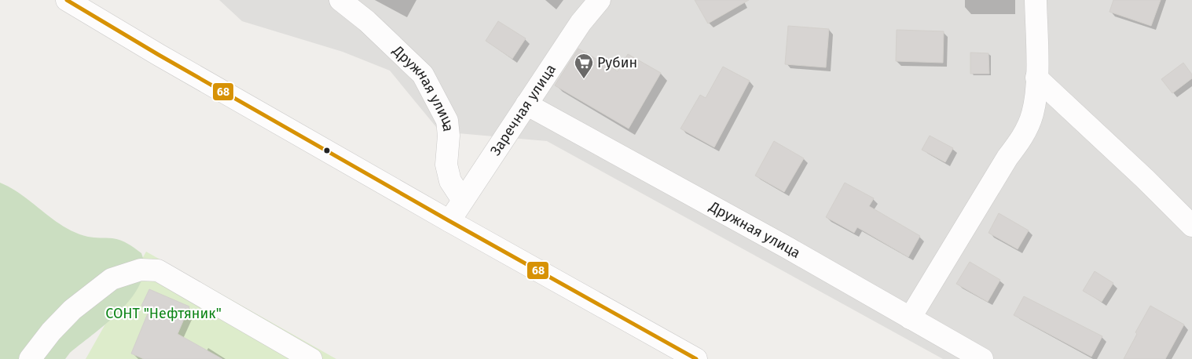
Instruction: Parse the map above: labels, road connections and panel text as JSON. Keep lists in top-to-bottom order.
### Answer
{
  "streets": {
    "street": ["Дружная улица", "Заречная улица"]
  },
  "crossings": [
    ["Дружная улица", "Заречная улица"]
  ],
  "parks": ["СОНТ \"Нефтяник\""],
  "places": {
    "supermarket": ["Рубин"]
  },
  "lines": ["transit line 68"]
}
